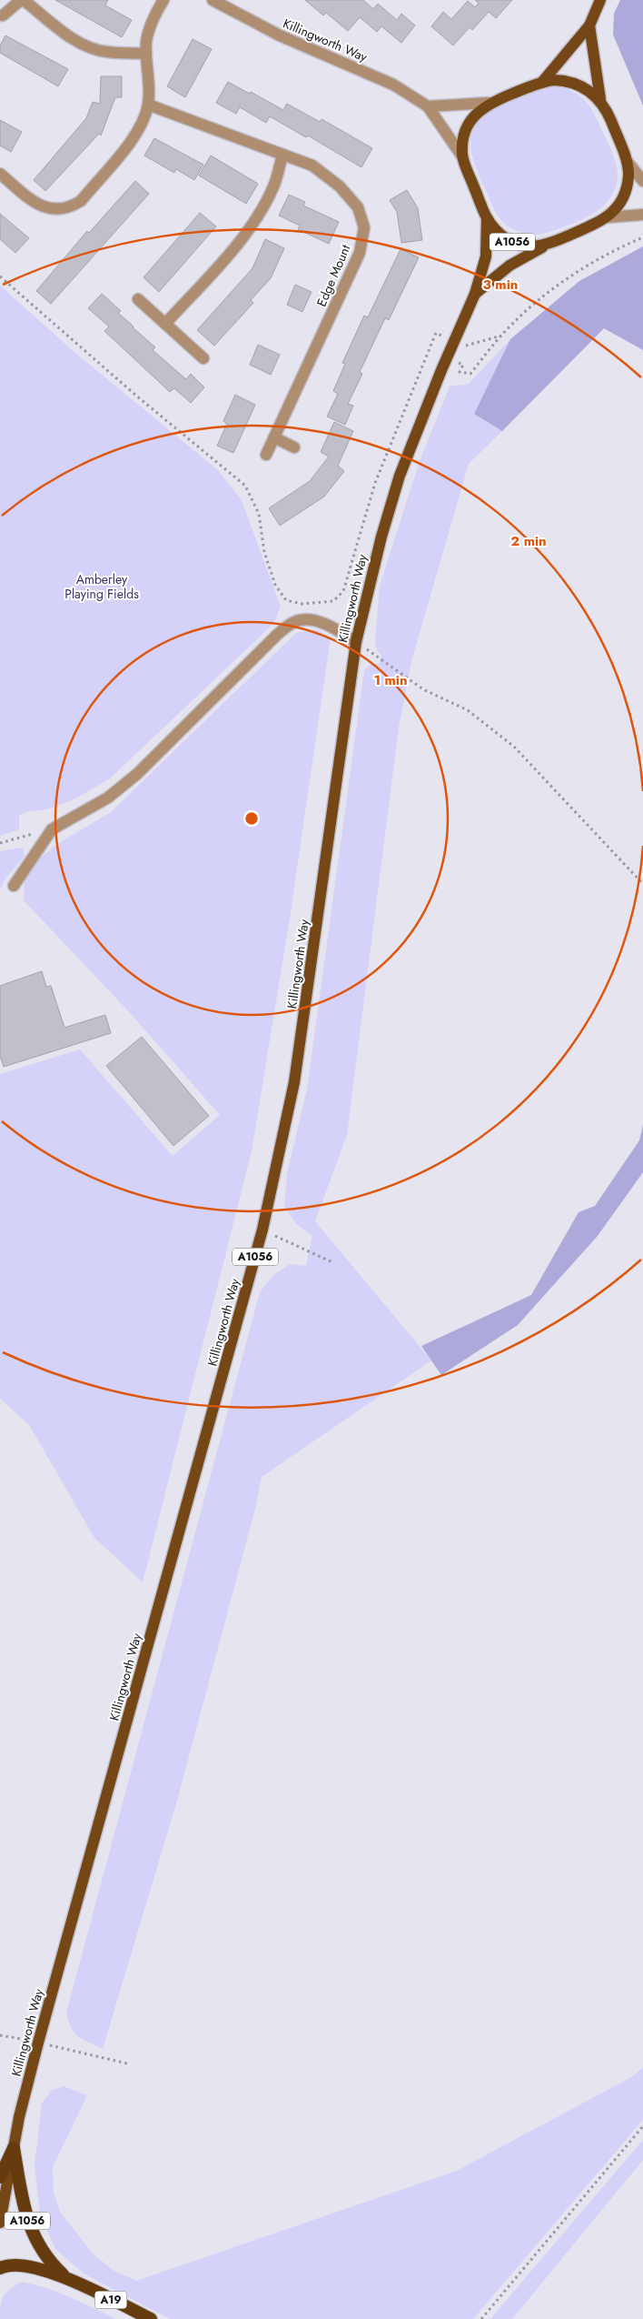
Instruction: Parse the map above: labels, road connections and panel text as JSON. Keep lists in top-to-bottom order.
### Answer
{
  "streets": {
    "highway": ["A1056", "A19"],
    "main road": ["Killingworth Way"],
    "street": ["Edge Mount"]
  },
  "crossings": [
    ["Killingworth Way", "A1056"],
    ["A1056", "A19"]
  ],
  "parks": ["Amberley Playing Fields"],
  "rings": ["3 min", "2 min", "1 min"]
}
